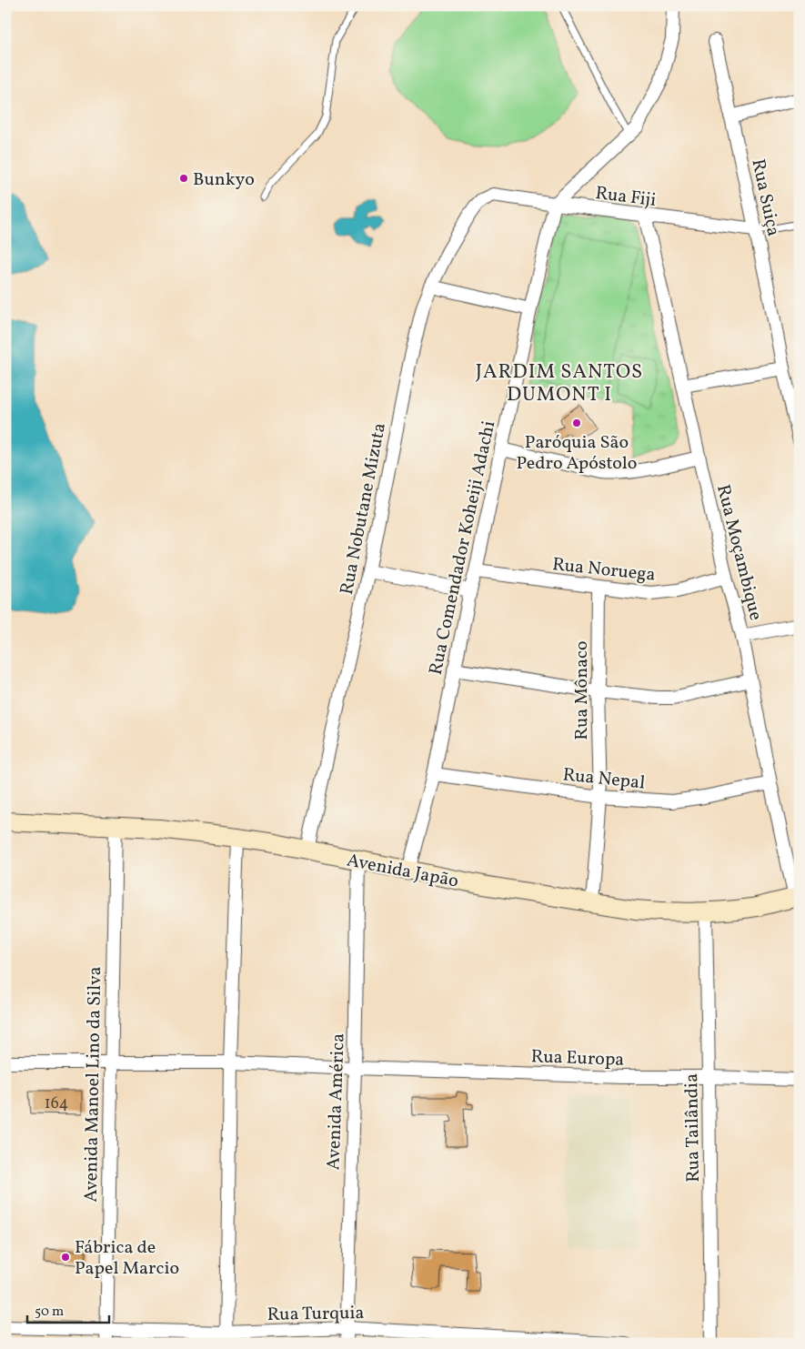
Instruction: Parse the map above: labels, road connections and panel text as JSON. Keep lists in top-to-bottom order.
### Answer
{
  "streets": {
    "main road": ["Avenida Japão"],
    "street": [
      "Rua Fiji",
      "Rua Suiça",
      "Rua Nobutane Mizuta",
      "Rua Comendador Koheiji Adachi",
      "Rua Moçambique",
      "Rua Noruega",
      "Rua Mônaco",
      "Rua Nepal",
      "Rua Europa",
      "Avenida Manoel Lino da Silva",
      "Avenida América",
      "Rua Tailândia",
      "Rua Turquia"
    ]
  },
  "crossings": [
    ["Rua Fiji", "Rua Suiça"],
    ["Rua Fiji", "Rua Nobutane Mizuta"],
    ["Rua Fiji", "Rua Comendador Koheiji Adachi"],
    ["Rua Fiji", "Rua Moçambique"],
    ["Rua Nobutane Mizuta", "Avenida Japão"],
    ["Rua Comendador Koheiji Adachi", "Rua Noruega"],
    ["Rua Comendador Koheiji Adachi", "Rua Nepal"],
    ["Rua Comendador Koheiji Adachi", "Avenida Japão"],
    ["Rua Moçambique", "Rua Noruega"],
    ["Rua Moçambique", "Rua Nepal"],
    ["Rua Moçambique", "Avenida Japão"],
    ["Rua Noruega", "Rua Mônaco"],
    ["Rua Mônaco", "Rua Nepal"],
    ["Rua Mônaco", "Avenida Japão"],
    ["Avenida Japão", "Avenida Manoel Lino da Silva"],
    ["Avenida Japão", "Avenida América"],
    ["Avenida Japão", "Rua Tailândia"],
    ["Rua Europa", "Avenida Manoel Lino da Silva"],
    ["Rua Europa", "Avenida América"],
    ["Rua Europa", "Rua Tailândia"],
    ["Avenida Manoel Lino da Silva", "Rua Turquia"],
    ["Avenida América", "Rua Turquia"]
  ],
  "districts": ["JARDIM SANTOS DUMONT I"],
  "places": ["Bunkyo", "Paróquia São Pedro Apóstolo", "Fábrica de Papel Marcio"],
  "house_numbers": ["164"],
  "scale_bar": "50 m"
}
